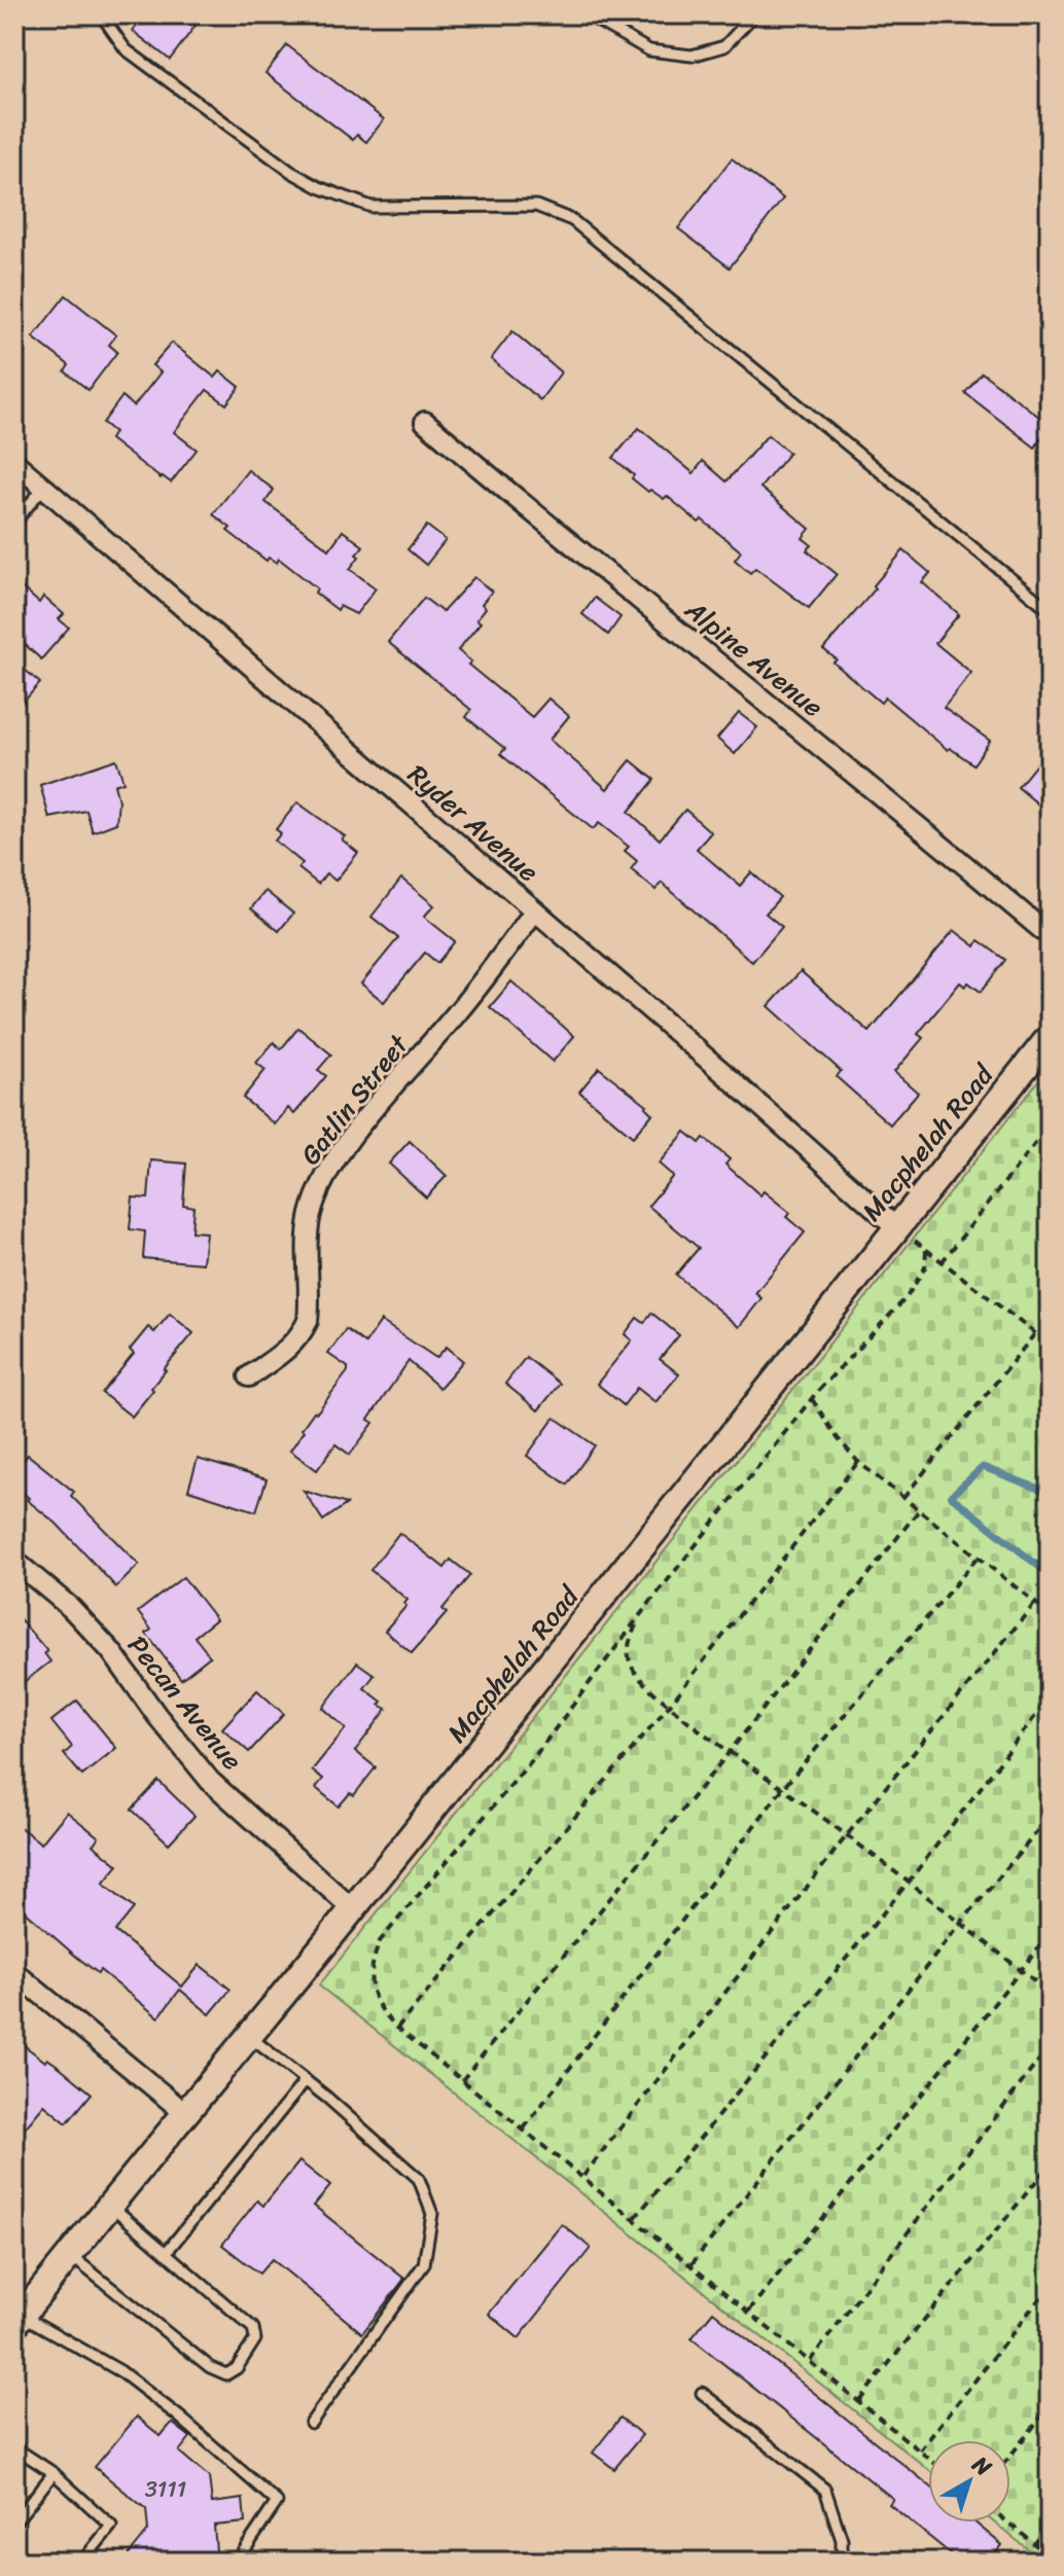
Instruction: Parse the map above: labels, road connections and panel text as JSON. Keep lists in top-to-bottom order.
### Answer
{
  "streets": {
    "street": [
      "Alpine Avenue",
      "Ryder Avenue",
      "Gatlin Street",
      "Macphelah Road",
      "Pecan Avenue"
    ]
  },
  "crossings": [
    ["Ryder Avenue", "Gatlin Street"],
    ["Ryder Avenue", "Macphelah Road"],
    ["Macphelah Road", "Pecan Avenue"]
  ],
  "house_numbers": ["3111"],
  "north": "top right"
}
